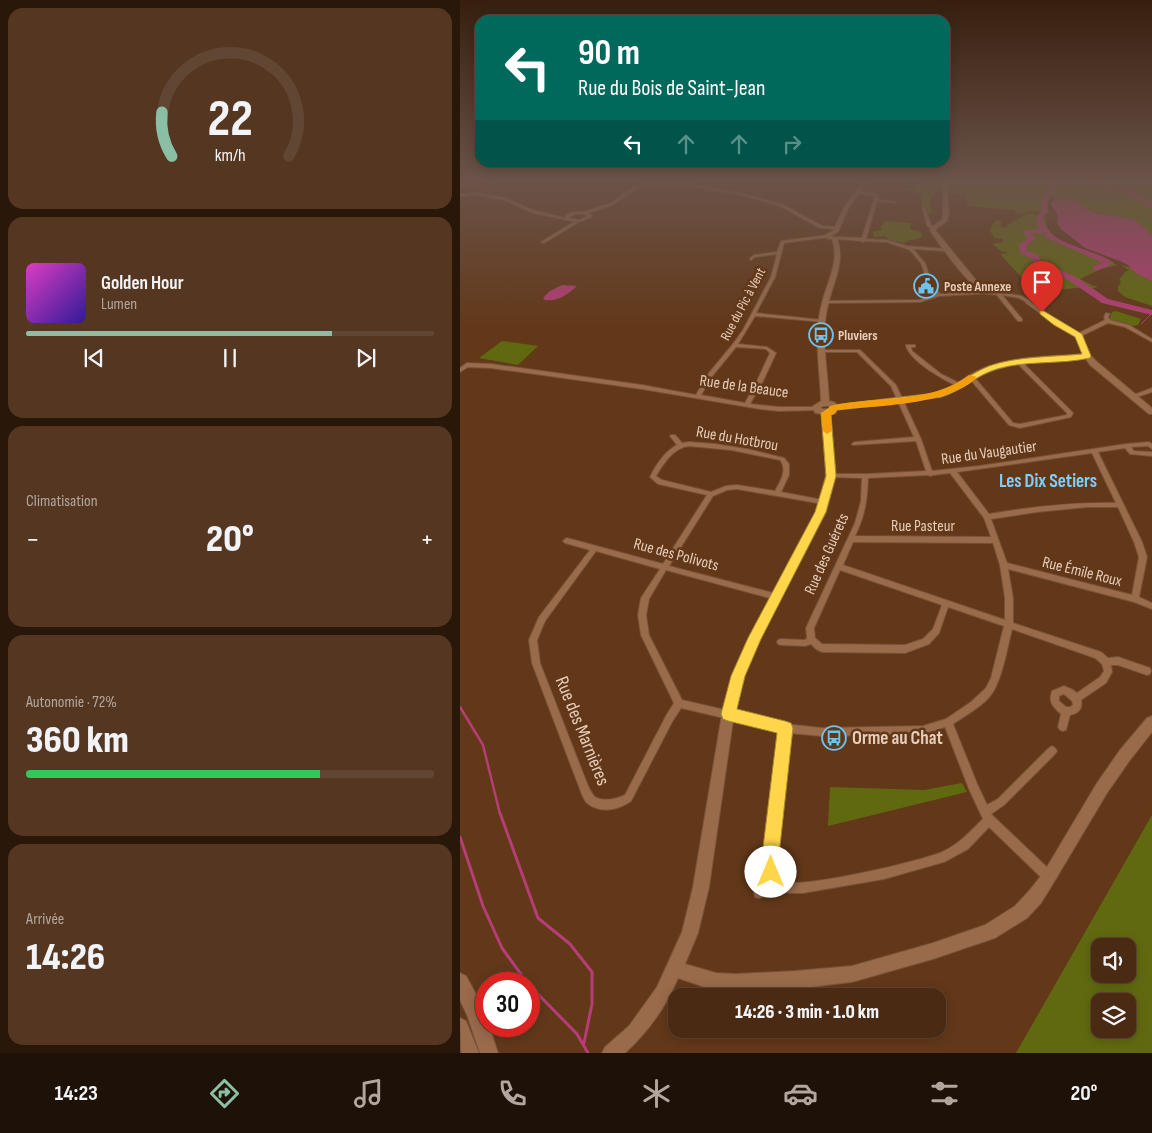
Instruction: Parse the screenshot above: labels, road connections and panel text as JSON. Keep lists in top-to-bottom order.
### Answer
{
  "streets": {
    "street": [
      "Rue du Pic à Vent",
      "Rue de la Beauce",
      "Rue du Hotbrou",
      "Rue du Vaugautier",
      "Rue Pasteur",
      "Rue des Guérets",
      "Rue des Polivots",
      "Rue Émile Roux",
      "Rue des Marnières"
    ]
  },
  "crossings": [
    ["Rue du Pic à Vent", "Rue de la Beauce"],
    ["Rue du Vaugautier", "Rue des Guérets"],
    ["Rue Pasteur", "Rue des Guérets"],
    ["Rue des Polivots", "Rue des Marnières"]
  ],
  "districts": ["Les Dix Setiers"],
  "places": {
    "public building": ["Poste Annexe"],
    "bus stop": ["Pluviers", "Orme au Chat"]
  },
  "page": {
    "turn": ["90 m", "Rue du Bois de Saint-Jean"],
    "song": ["Golden Hour", "Lumen"],
    "tile": [
      "Climatisation",
      ["Autonomie · 72%", "360 km"],
      ["Arrivée", "14:26"]
    ],
    "heat": ["−", "20°", "+"],
    "limit": "30",
    "trip": "14:26 · 3 min · 1.0 km",
    "tabs": ["14:23", "20°"],
    "gauge": ["22", "km/h"]
  }
}
